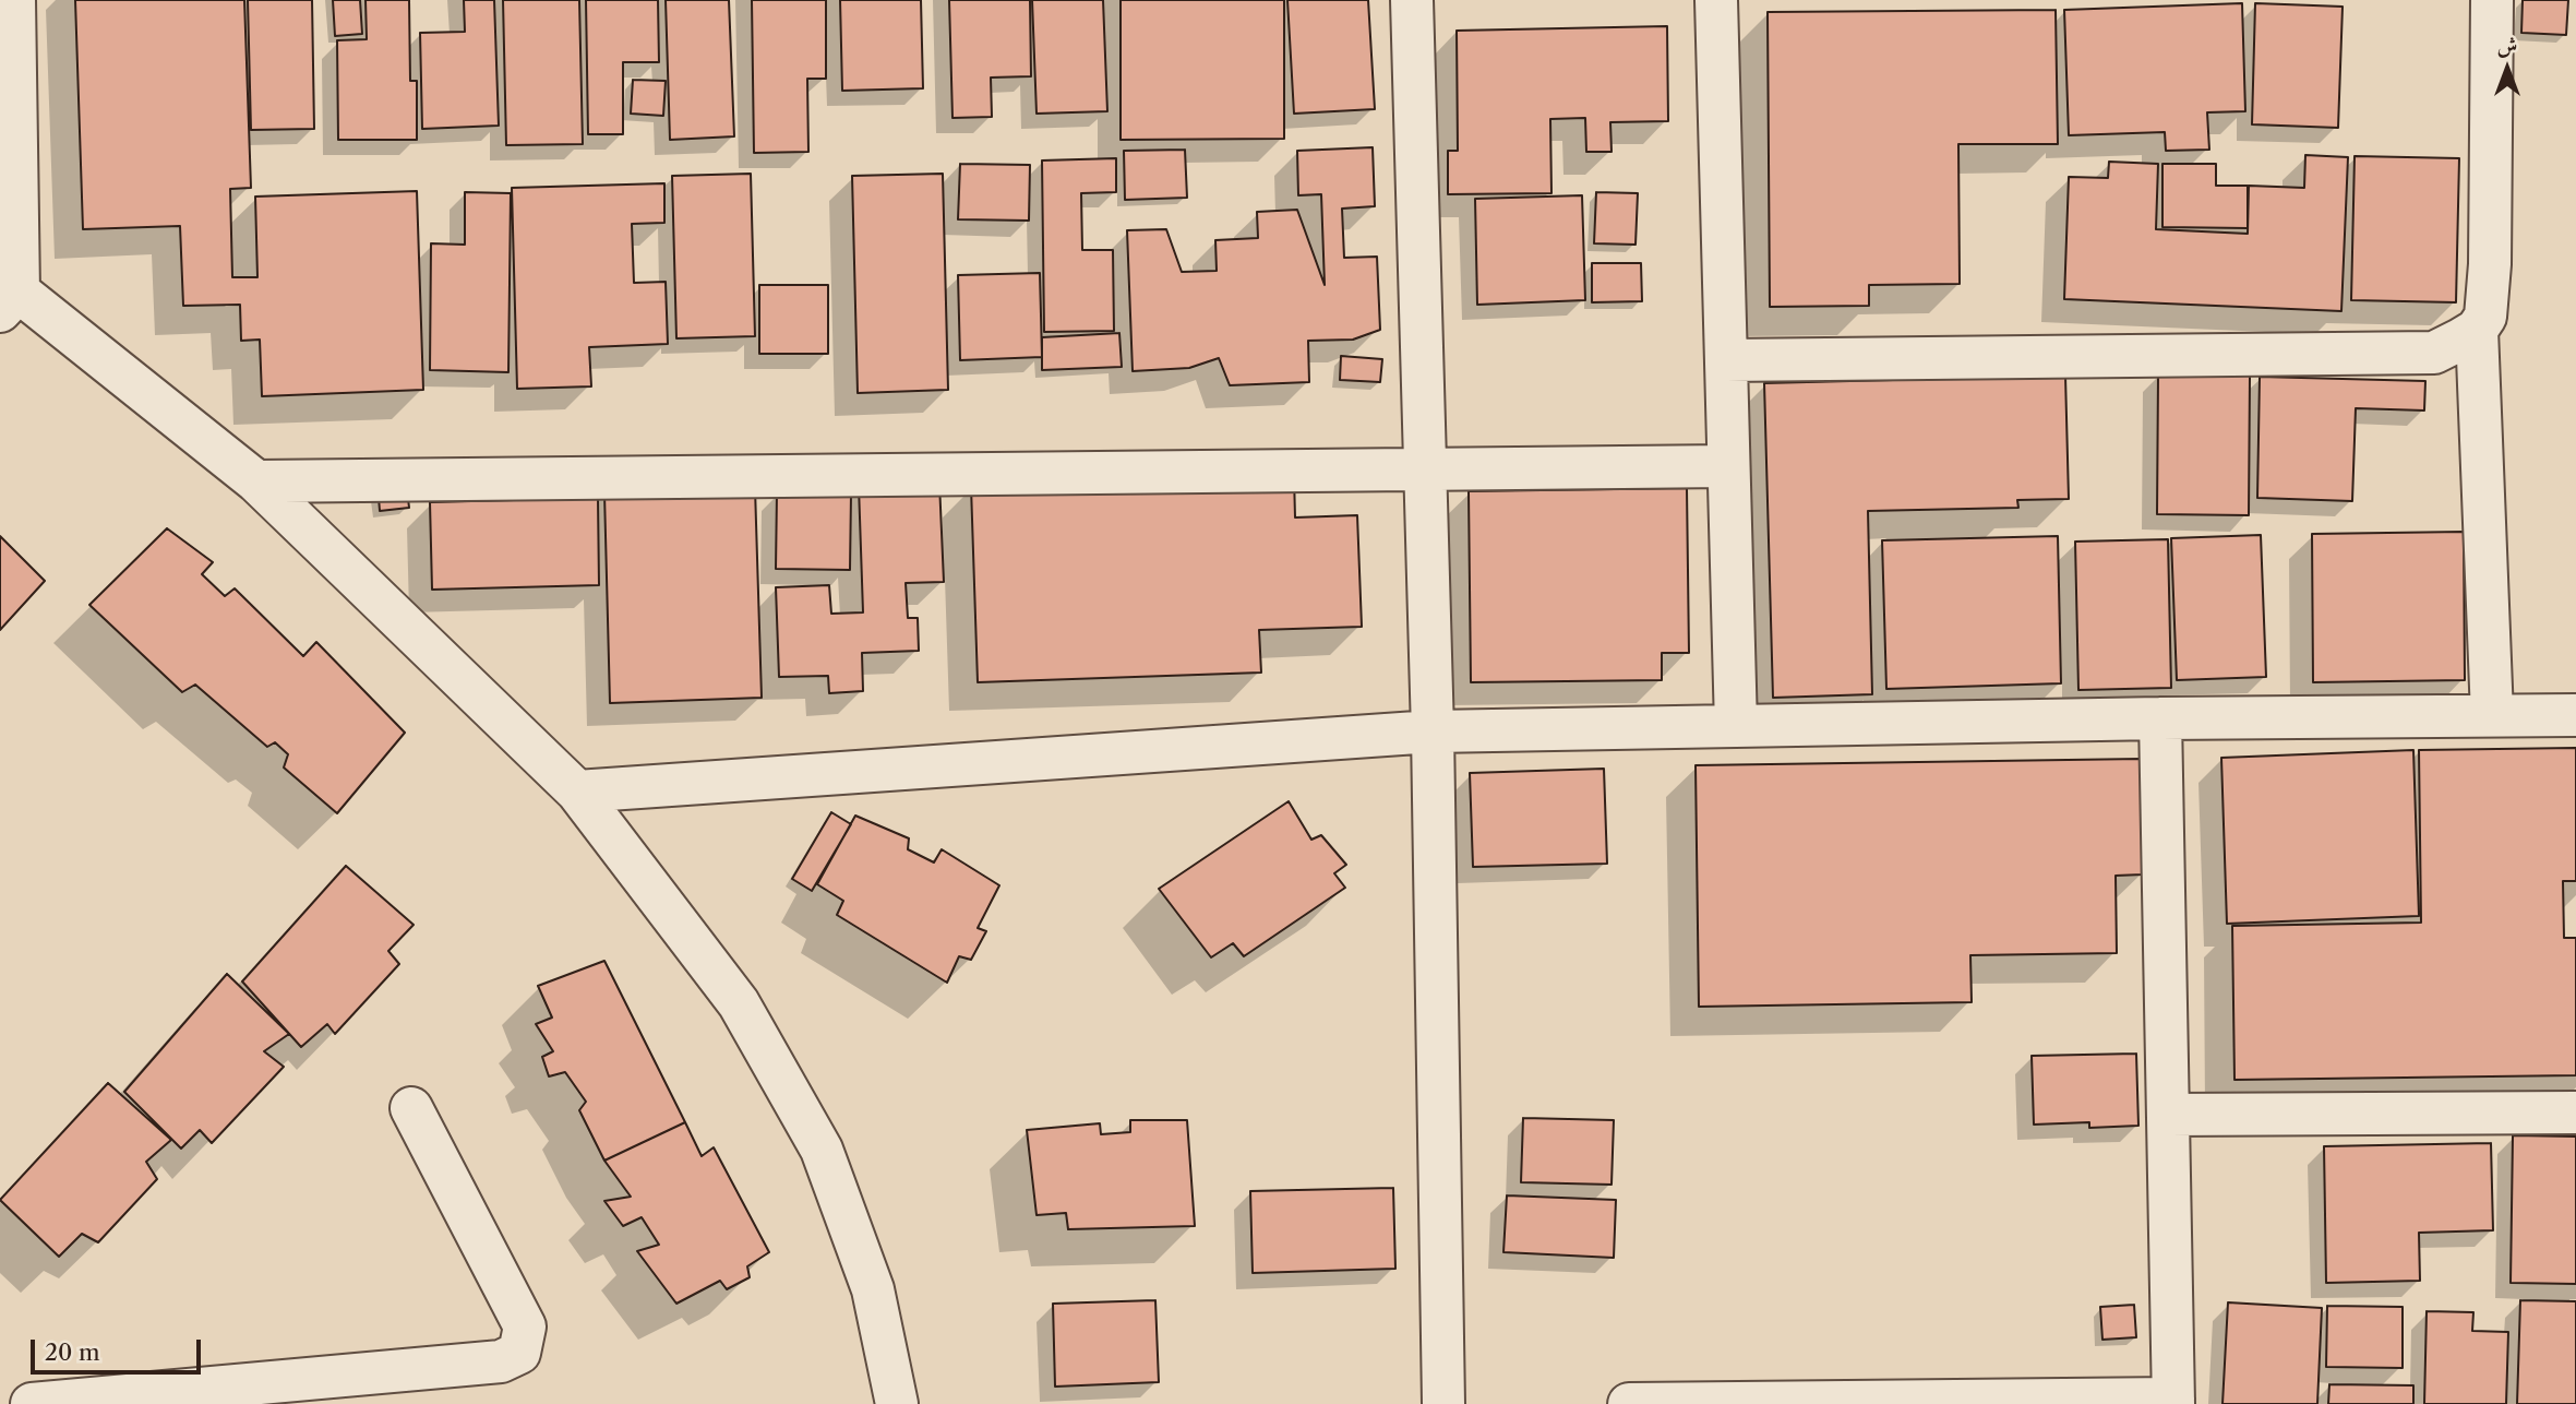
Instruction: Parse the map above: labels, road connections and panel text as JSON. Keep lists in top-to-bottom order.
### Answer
{
  "scale_bar": "20 m",
  "north": "top"
}
